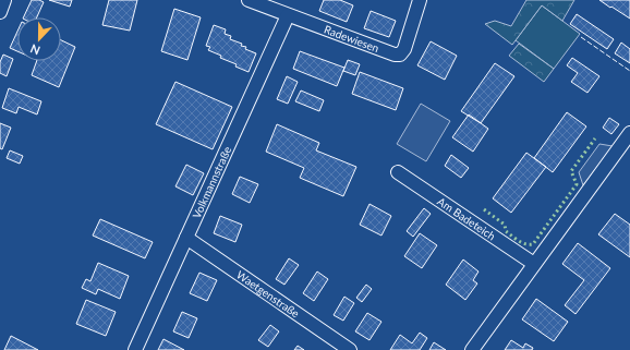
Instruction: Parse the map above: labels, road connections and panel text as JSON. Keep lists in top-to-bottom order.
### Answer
{
  "streets": {
    "street": [
      "Radewiesen",
      "Volkmannstraße",
      "Am Badeteich",
      "Waetgenstraße"
    ]
  },
  "crossings": [
    ["Radewiesen", "Volkmannstraße"],
    ["Volkmannstraße", "Waetgenstraße"]
  ],
  "north": "bottom"
}
